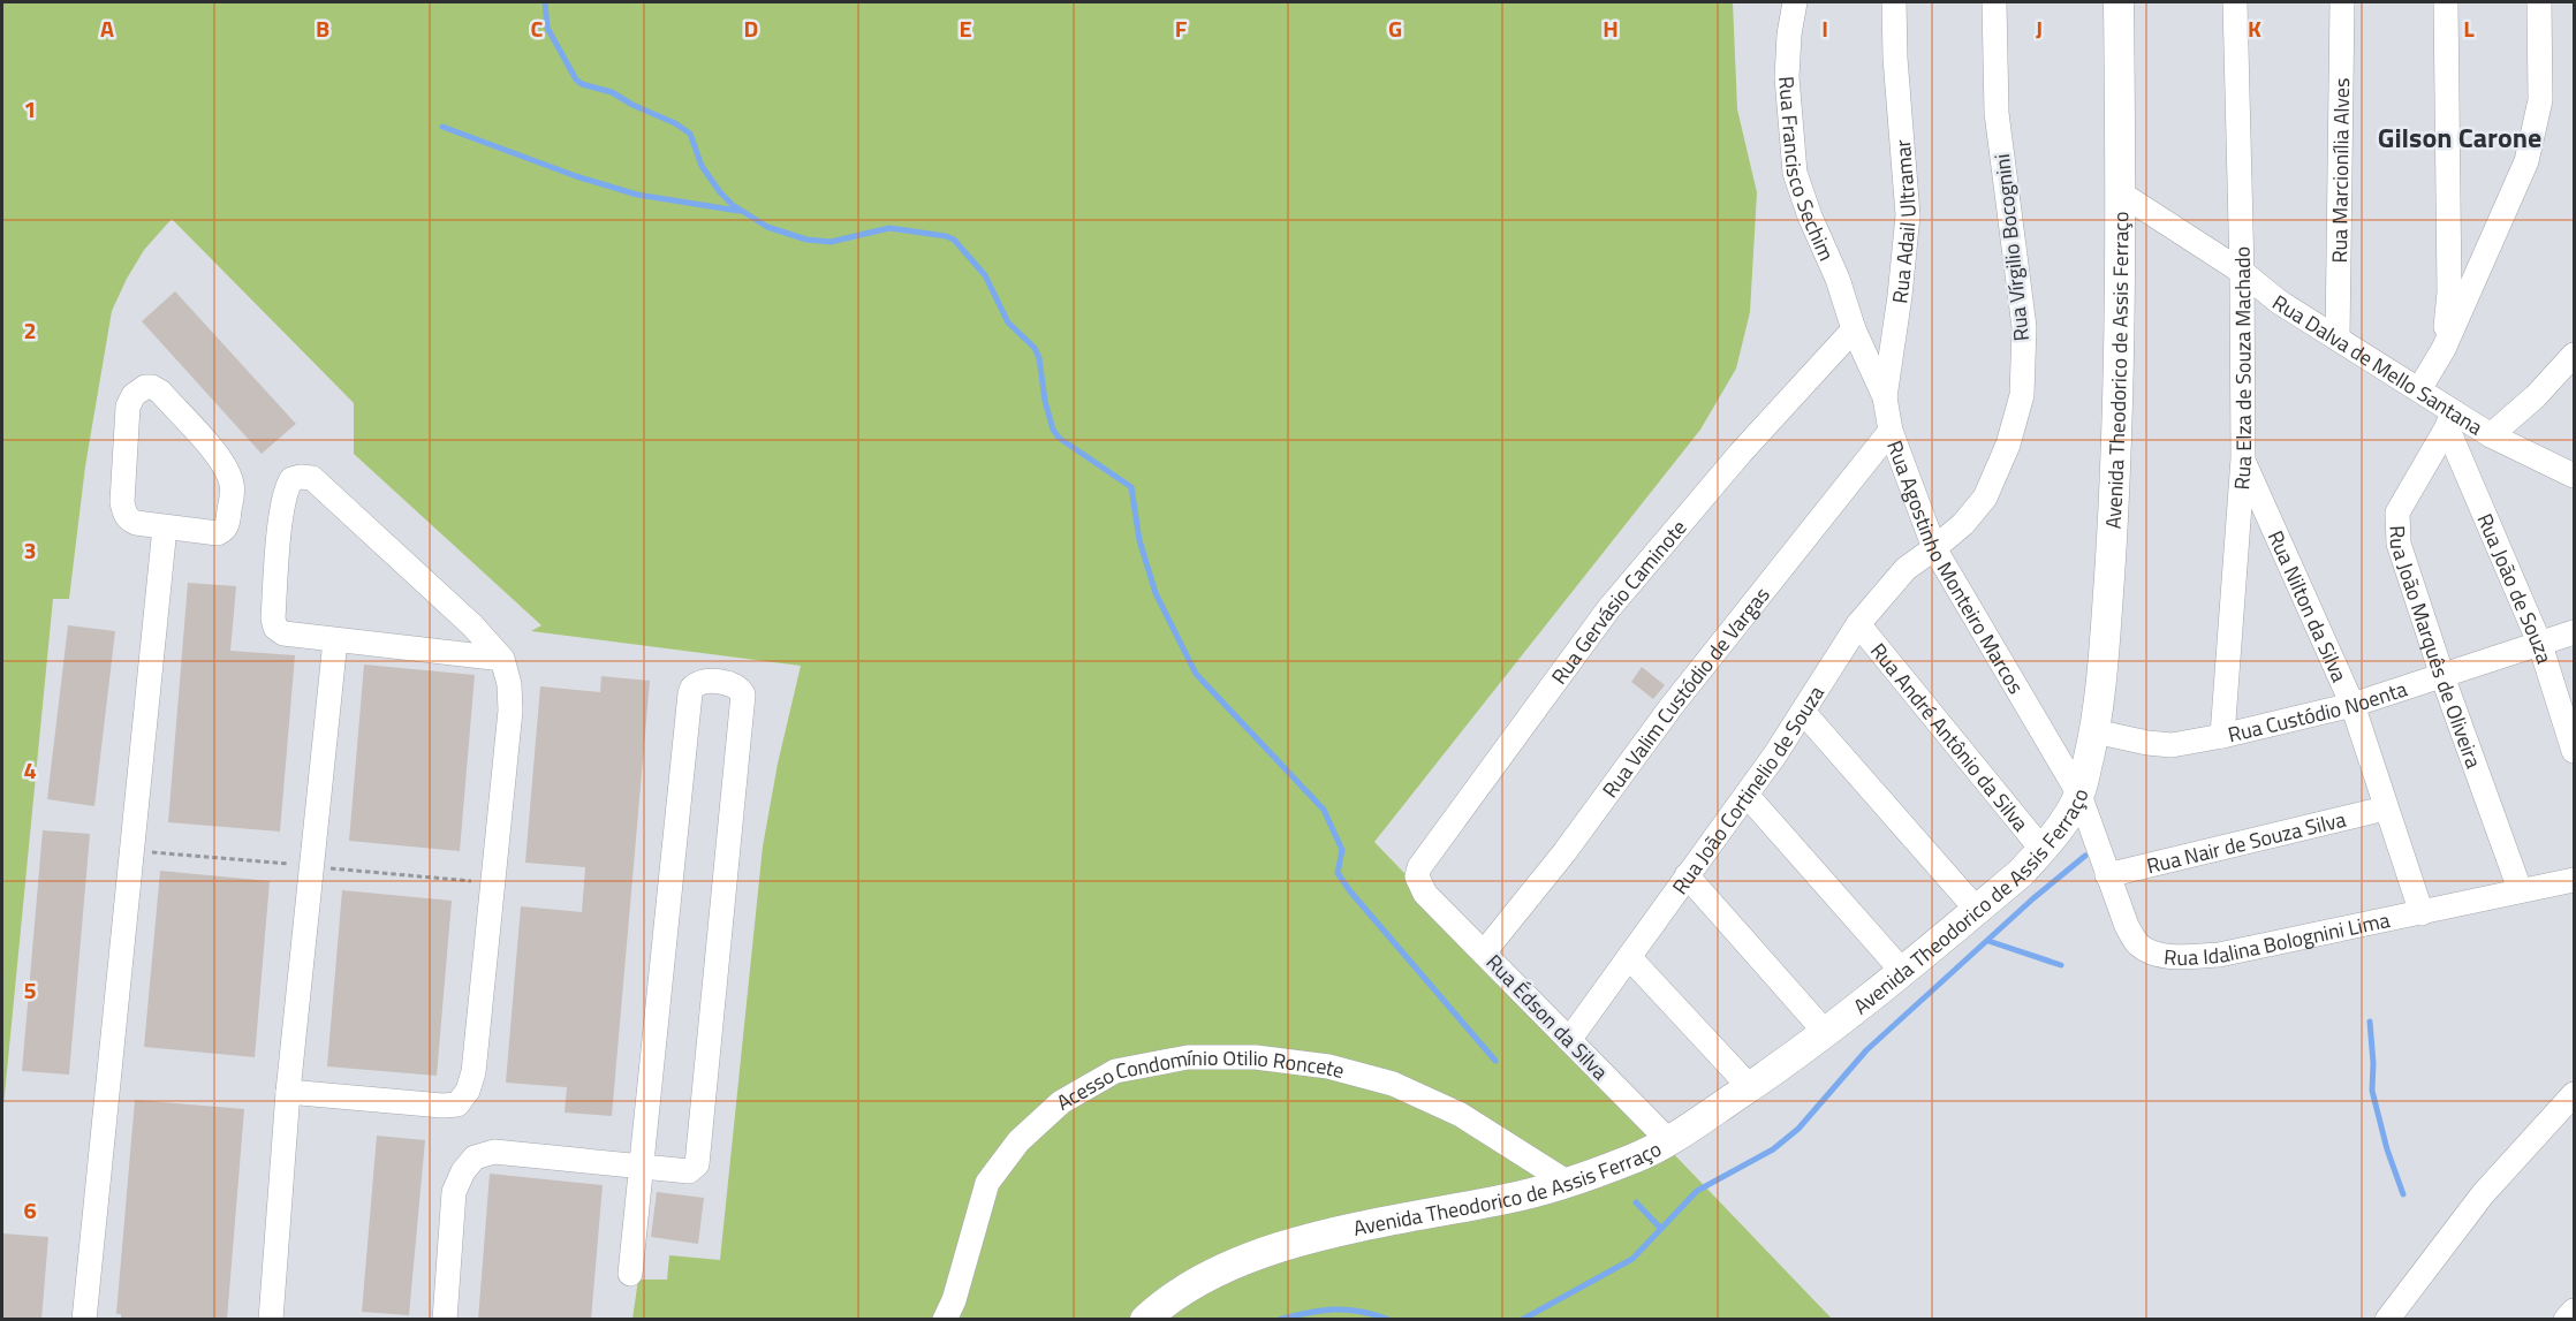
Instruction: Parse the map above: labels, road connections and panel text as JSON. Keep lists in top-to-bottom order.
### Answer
{
  "streets": {
    "street": [
      "Rua Francisco Sechim",
      "Rua Marcionília Alves",
      "Rua Adail Ultramar",
      "Rua Vírgilio Bocognini",
      "Rua Dalva de Mello Santana",
      "Rua Elza de Souza Machado",
      "Avenida Theodorico de Assis Ferraço",
      "Rua Agostinho Monteiro Marcos",
      "Rua João de Souza",
      "Rua Gervásio Caminote",
      "Rua Nilton da Silva",
      "Rua João Marquês de Oliveira",
      "Rua Valim Custódio de Vargas",
      "Rua Custódio Noenta",
      "Rua André Antônio da Silva",
      "Rua João Cortinelio de Souza",
      "Rua Nair de Souza Silva",
      "Rua Idalina Bolognini Lima",
      "Rua Édson da Silva",
      "Acesso Condomínio Otilio Roncete"
    ]
  },
  "crossings": [
    ["Rua Francisco Sechim", "Rua Agostinho Monteiro Marcos"],
    ["Rua Francisco Sechim", "Rua Gervásio Caminote"],
    ["Rua Marcionília Alves", "Rua Dalva de Mello Santana"],
    ["Rua Adail Ultramar", "Rua Agostinho Monteiro Marcos"],
    ["Rua Vírgilio Bocognini", "Rua Agostinho Monteiro Marcos"],
    ["Rua Vírgilio Bocognini", "Rua João Cortinelio de Souza"],
    ["Rua Dalva de Mello Santana", "Rua Elza de Souza Machado"],
    ["Rua Dalva de Mello Santana", "Avenida Theodorico de Assis Ferraço"],
    ["Rua Dalva de Mello Santana", "Rua João de Souza"],
    ["Rua Dalva de Mello Santana", "Rua João Marquês de Oliveira"],
    ["Rua Elza de Souza Machado", "Rua Nilton da Silva"],
    ["Rua Elza de Souza Machado", "Rua Custódio Noenta"],
    ["Avenida Theodorico de Assis Ferraço", "Rua Agostinho Monteiro Marcos"],
    ["Avenida Theodorico de Assis Ferraço", "Rua Custódio Noenta"],
    ["Avenida Theodorico de Assis Ferraço", "Rua André Antônio da Silva"],
    ["Avenida Theodorico de Assis Ferraço", "Rua Idalina Bolognini Lima"],
    ["Avenida Theodorico de Assis Ferraço", "Rua Édson da Silva"],
    ["Avenida Theodorico de Assis Ferraço", "Acesso Condomínio Otilio Roncete"],
    ["Rua Agostinho Monteiro Marcos", "Rua Gervásio Caminote"],
    ["Rua Agostinho Monteiro Marcos", "Rua Valim Custódio de Vargas"],
    ["Rua Agostinho Monteiro Marcos", "Rua João Cortinelio de Souza"],
    ["Rua Agostinho Monteiro Marcos", "Rua Idalina Bolognini Lima"],
    ["Rua João de Souza", "Rua João Marquês de Oliveira"],
    ["Rua João de Souza", "Rua Custódio Noenta"],
    ["Rua Gervásio Caminote", "Rua Édson da Silva"],
    ["Rua Nilton da Silva", "Rua Custódio Noenta"],
    ["Rua Nilton da Silva", "Rua Nair de Souza Silva"],
    ["Rua Nilton da Silva", "Rua Idalina Bolognini Lima"],
    ["Rua João Marquês de Oliveira", "Rua Custódio Noenta"],
    ["Rua João Marquês de Oliveira", "Rua Idalina Bolognini Lima"],
    ["Rua Valim Custódio de Vargas", "Rua Édson da Silva"],
    ["Rua André Antônio da Silva", "Rua João Cortinelio de Souza"],
    ["Rua João Cortinelio de Souza", "Rua Édson da Silva"],
    ["Rua Nair de Souza Silva", "Rua Idalina Bolognini Lima"]
  ],
  "districts": ["Gilson Carone"],
  "grid": {
    "columns": [
      "A",
      "B",
      "C",
      "D",
      "E",
      "F",
      "G",
      "H",
      "I",
      "J",
      "K",
      "L"
    ],
    "rows": [
      "1",
      "2",
      "3",
      "4",
      "5",
      "6"
    ]
  }
}
